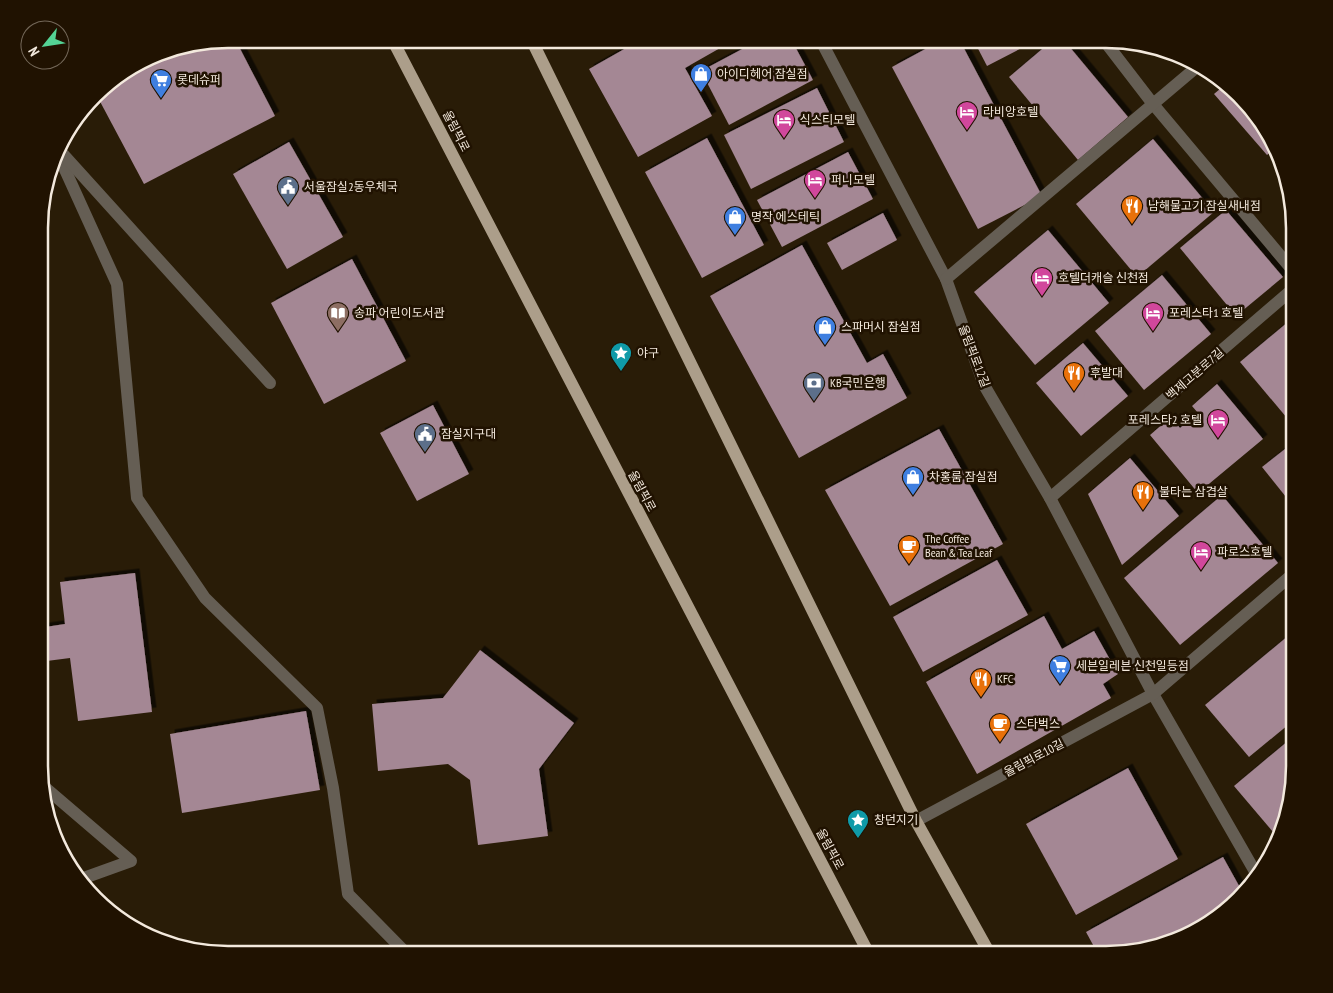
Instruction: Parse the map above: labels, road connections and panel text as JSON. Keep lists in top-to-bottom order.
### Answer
{
  "streets": {
    "main road": ["올림픽로"],
    "street": ["올림픽로12길", "백제고분로7길", "올림픽로10길"]
  },
  "crossings": [
    ["올림픽로12길", "백제고분로7길"],
    ["올림픽로12길", "올림픽로10길"]
  ],
  "places": {
    "shop": [
      "아이디헤어 잠실점",
      "명작 에스테틱",
      "스파머시 잠실점",
      "차홍룸 잠실점"
    ],
    "supermarket": ["롯데슈퍼", "세븐일레븐 신천일등점"],
    "hotel": [
      "라비앙호텔",
      "식스티모텔",
      "퍼니모텔",
      "호텔더캐슬 신천점",
      "포레스타1 호텔",
      "포레스타2 호텔",
      "파로스호텔"
    ],
    "public building": ["서울잠실2동우체국", "잠실지구대"],
    "restaurant": [
      "남해물고기 잠실새내점",
      "후발대",
      "불타는 삼겹살",
      "KFC"
    ],
    "library": ["송파 어린이도서관"],
    "place": ["야구", "창던지기"],
    "bank": ["KB국민은행"],
    "cafe": ["The Coffee Bean & Tea Leaf", "스타벅스"]
  },
  "north": "bottom left"
}
